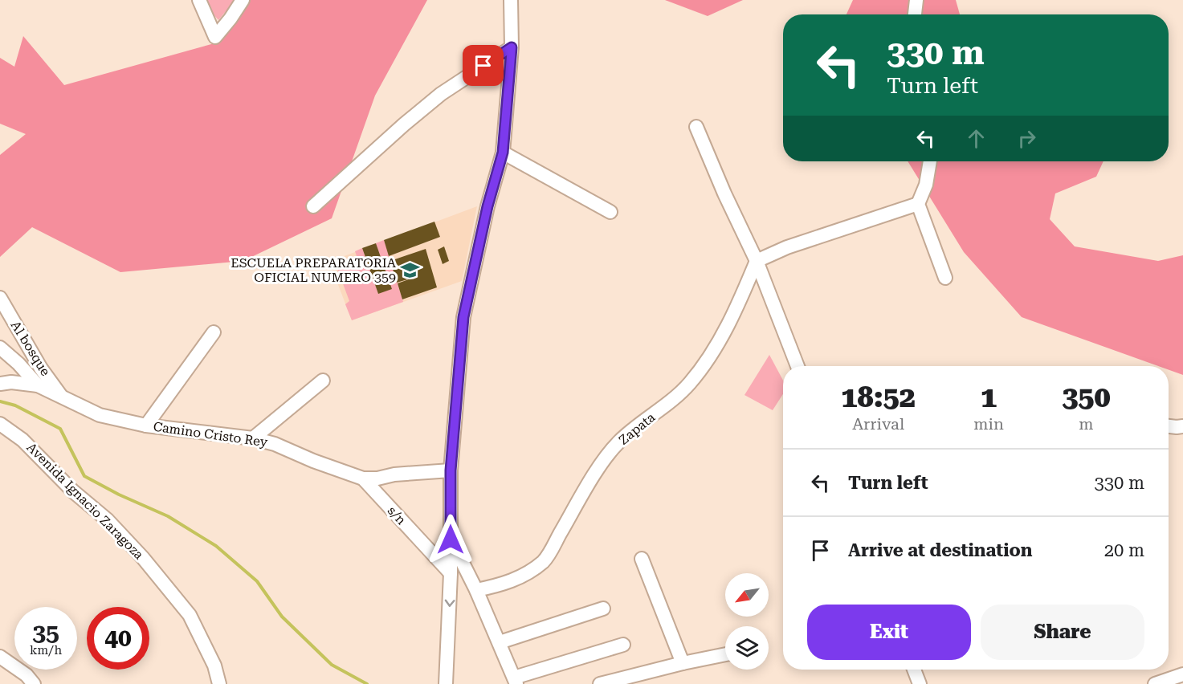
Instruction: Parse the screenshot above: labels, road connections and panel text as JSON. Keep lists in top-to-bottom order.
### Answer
{
  "streets": {
    "street": [
      "Al bosque",
      "Zapata",
      "Camino Cristo Rey",
      "Avenida Ignacio Zaragoza",
      "s/n"
    ]
  },
  "crossings": [
    ["Al bosque", "Camino Cristo Rey"],
    ["Camino Cristo Rey", "s/n"]
  ],
  "places": {
    "school or university": ["ESCUELA PREPARATORIA OFICIAL NUMERO 359"]
  },
  "north": "bottom left",
  "page": {
    "turn": ["330 m", "Turn left"],
    "eta": [
      "18:52",
      "Arrival",
      "1",
      "min",
      "350",
      "m"
    ],
    "list": [
      {
        "name": "Turn left",
        "value": "330 m"
      },
      {
        "name": "Arrive at destination",
        "value": "20 m"
      }
    ],
    "buttons": ["Exit", "Share"],
    "speed": "35 km/h",
    "limit": "40"
  }
}
